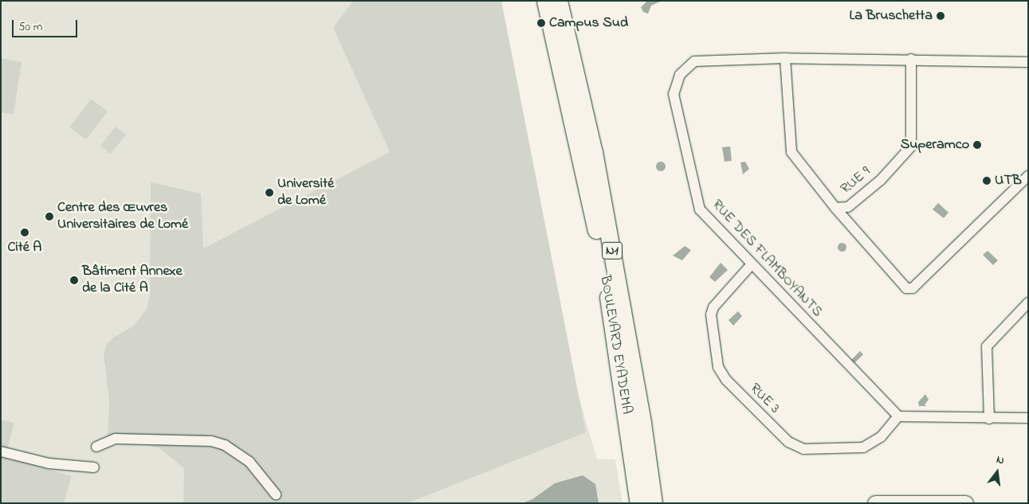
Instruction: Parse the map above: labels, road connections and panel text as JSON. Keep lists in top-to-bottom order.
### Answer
{
  "streets": {
    "highway": ["N1", "BOULEVARD EYADEMA"],
    "street": ["RUE 9", "RUE DES FLAMBOYANTS", "RUE 3"]
  },
  "crossings": [
    ["RUE 9", "RUE DES FLAMBOYANTS"],
    ["RUE DES FLAMBOYANTS", "RUE 3"]
  ],
  "places": [
    "La Bruschetta",
    "Campus Sud",
    "Superamco",
    "UTB",
    "Université de Lomé",
    "Centre des Œuvres Universitaires de Lomé",
    "Cité A",
    "Bâtiment Annexe de la Cité A"
  ],
  "scale_bar": "50 m",
  "north": "top"
}
